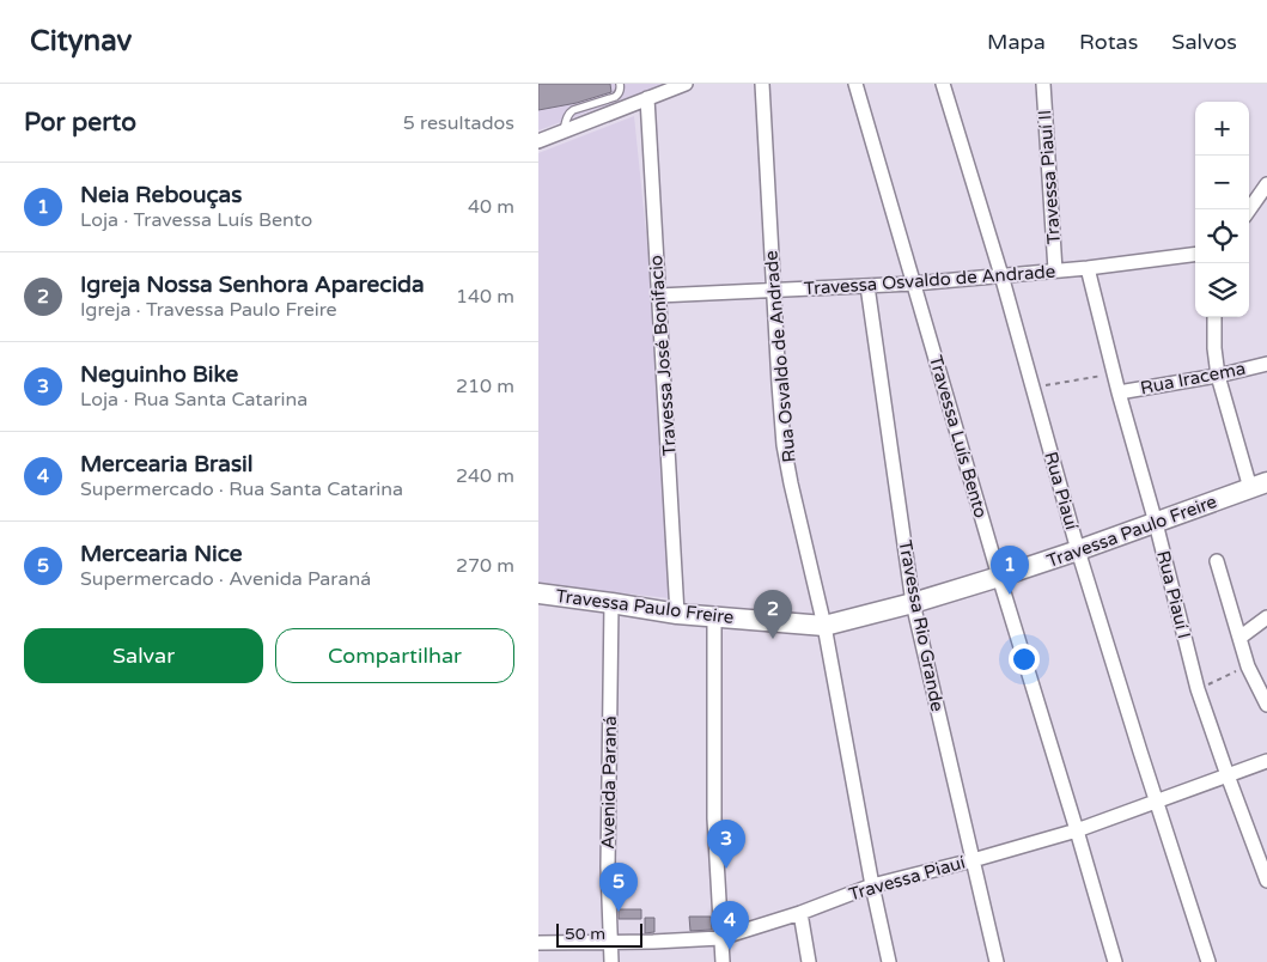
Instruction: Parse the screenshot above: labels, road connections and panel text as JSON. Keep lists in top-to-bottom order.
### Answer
{
  "streets": {
    "street": [
      "Travessa Piauí II",
      "Travessa Osvaldo de Andrade",
      "Travessa José Bonifacio",
      "Rua Osvaldo de Andrade",
      "Rua Iracema",
      "Travessa Luís Bento",
      "Rua Piauí",
      "Travessa Paulo Freire",
      "Rua Piauí I",
      "Travessa Rio Grande",
      "Avenida Paraná",
      "Travessa Piauí"
    ]
  },
  "crossings": [
    ["Travessa Piauí II", "Travessa Osvaldo de Andrade"],
    ["Travessa Osvaldo de Andrade", "Travessa José Bonifacio"],
    ["Travessa Osvaldo de Andrade", "Rua Osvaldo de Andrade"],
    ["Travessa Osvaldo de Andrade", "Travessa Luís Bento"],
    ["Travessa Osvaldo de Andrade", "Rua Piauí"],
    ["Travessa Osvaldo de Andrade", "Rua Piauí I"],
    ["Travessa Osvaldo de Andrade", "Travessa Rio Grande"],
    ["Travessa José Bonifacio", "Travessa Paulo Freire"],
    ["Rua Osvaldo de Andrade", "Travessa Paulo Freire"],
    ["Rua Osvaldo de Andrade", "Travessa Piauí"],
    ["Rua Iracema", "Rua Piauí I"],
    ["Travessa Luís Bento", "Travessa Paulo Freire"],
    ["Travessa Luís Bento", "Travessa Piauí"],
    ["Rua Piauí", "Travessa Paulo Freire"],
    ["Rua Piauí", "Travessa Piauí"],
    ["Travessa Paulo Freire", "Rua Piauí I"],
    ["Travessa Paulo Freire", "Travessa Rio Grande"],
    ["Travessa Paulo Freire", "Avenida Paraná"],
    ["Rua Piauí I", "Travessa Piauí"],
    ["Travessa Rio Grande", "Travessa Piauí"],
    ["Avenida Paraná", "Travessa Piauí"]
  ],
  "scale_bar": "50 m",
  "page": {
    "header": "Citynav",
    "nav": ["Mapa", "Rotas", "Salvos"],
    "heading": ["Por perto", "5 resultados"],
    "map_buttons": ["+", "−"],
    "list": [
      {
        "mark": "1",
        "name": "Neia Rebouças",
        "note": "Loja · Travessa Luís Bento",
        "value": "40 m"
      },
      {
        "mark": "2",
        "name": "Igreja Nossa Senhora Aparecida",
        "note": "Igreja · Travessa Paulo Freire",
        "value": "140 m"
      },
      {
        "mark": "3",
        "name": "Neguinho Bike",
        "note": "Loja · Rua Santa Catarina",
        "value": "210 m"
      },
      {
        "mark": "4",
        "name": "Mercearia Brasil",
        "note": "Supermercado · Rua Santa Catarina",
        "value": "240 m"
      },
      {
        "mark": "5",
        "name": "Mercearia Nice",
        "note": "Supermercado · Avenida Paraná",
        "value": "270 m"
      }
    ],
    "pins": [
      "1",
      "2",
      "3",
      "5",
      "4"
    ],
    "buttons": ["Salvar", "Compartilhar"],
    "scale": "50 m"
  }
}
